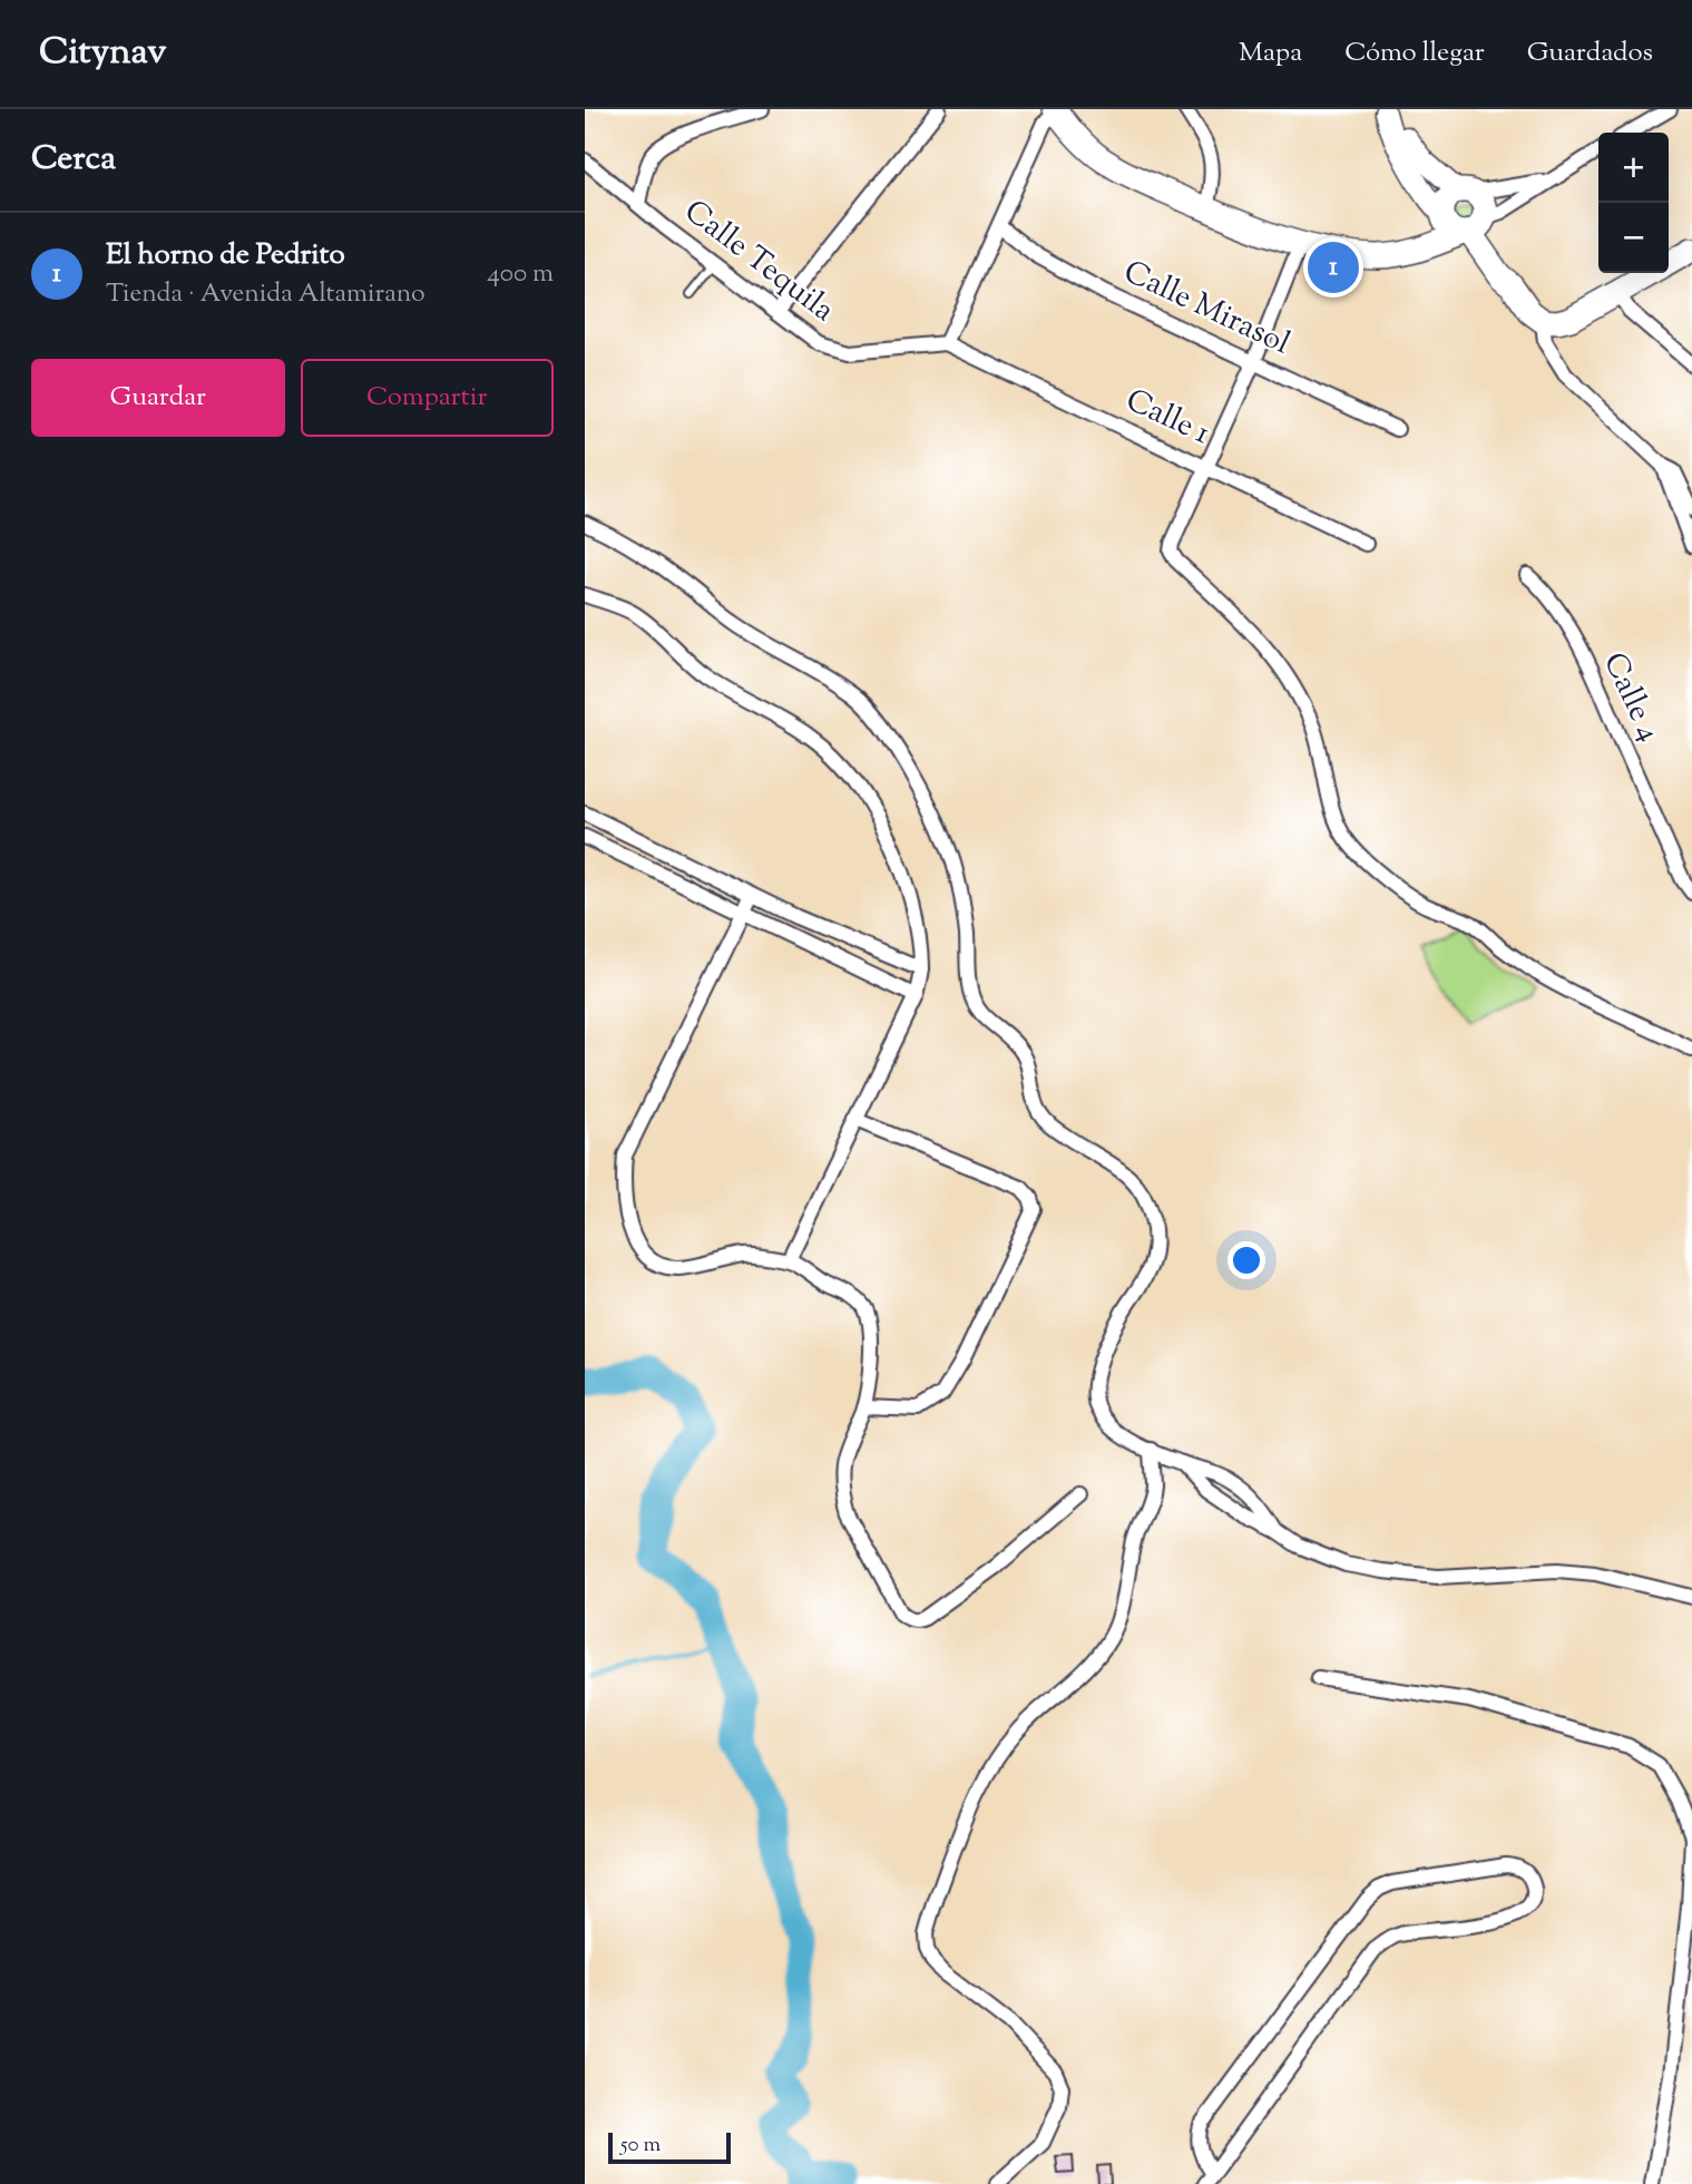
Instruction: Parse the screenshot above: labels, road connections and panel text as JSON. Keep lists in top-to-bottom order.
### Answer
{
  "streets": {
    "street": [
      "Calle Tequila",
      "Calle Mirasol",
      "Calle 1",
      "Calle 4"
    ]
  },
  "crossings": [
    ["Calle Tequila", "Calle 1"]
  ],
  "scale_bar": "50 m",
  "page": {
    "header": "Citynav",
    "nav": ["Mapa", "Cómo llegar", "Guardados"],
    "heading": "Cerca",
    "map_buttons": ["+", "−"],
    "list": [
      {
        "mark": "1",
        "name": "El horno de Pedrito",
        "note": "Tienda · Avenida Altamirano",
        "value": "400 m"
      }
    ],
    "pins": "1",
    "buttons": ["Guardar", "Compartir"],
    "scale": "50 m"
  }
}
